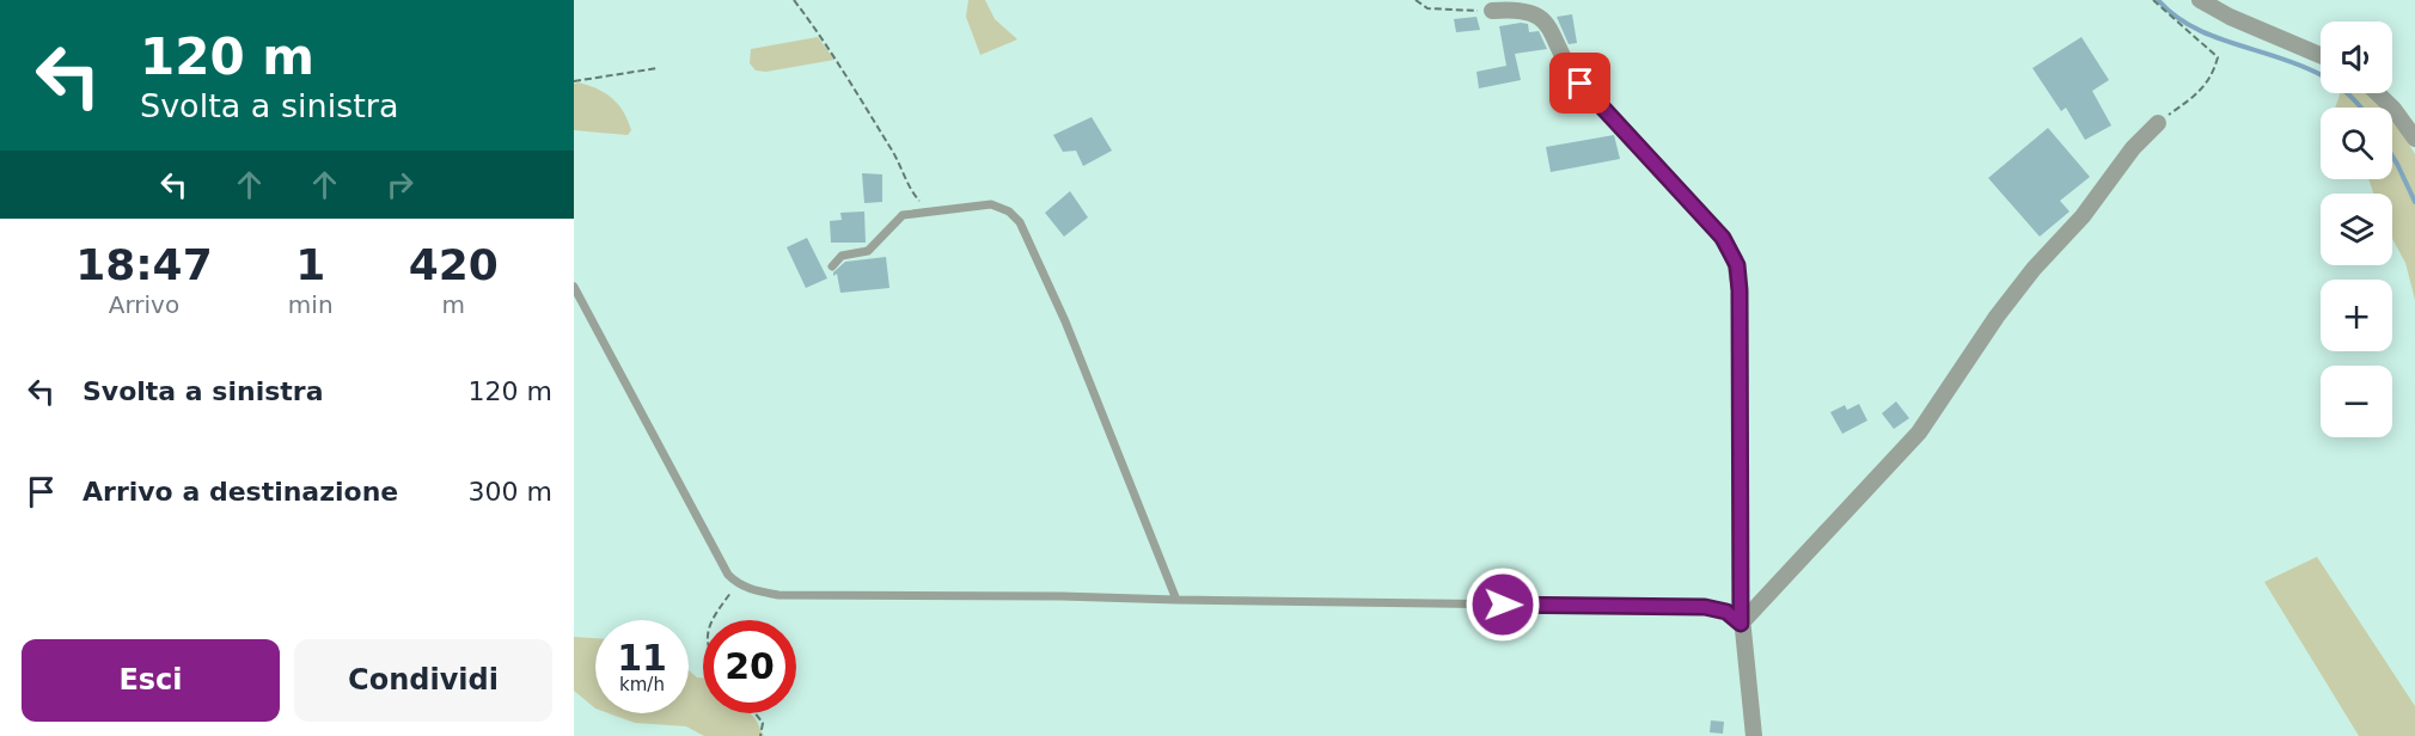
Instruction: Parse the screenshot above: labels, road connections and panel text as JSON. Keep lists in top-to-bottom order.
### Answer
{
  "page": {
    "turn": ["120 m", "Svolta a sinistra"],
    "map_buttons": ["+", "−"],
    "eta": [
      "18:47",
      "Arrivo",
      "1",
      "min",
      "420",
      "m"
    ],
    "list": [
      {
        "name": "Svolta a sinistra",
        "value": "120 m"
      },
      {
        "name": "Arrivo a destinazione",
        "value": "300 m"
      }
    ],
    "speed": "11 km/h",
    "limit": "20",
    "buttons": ["Esci", "Condividi"]
  }
}
